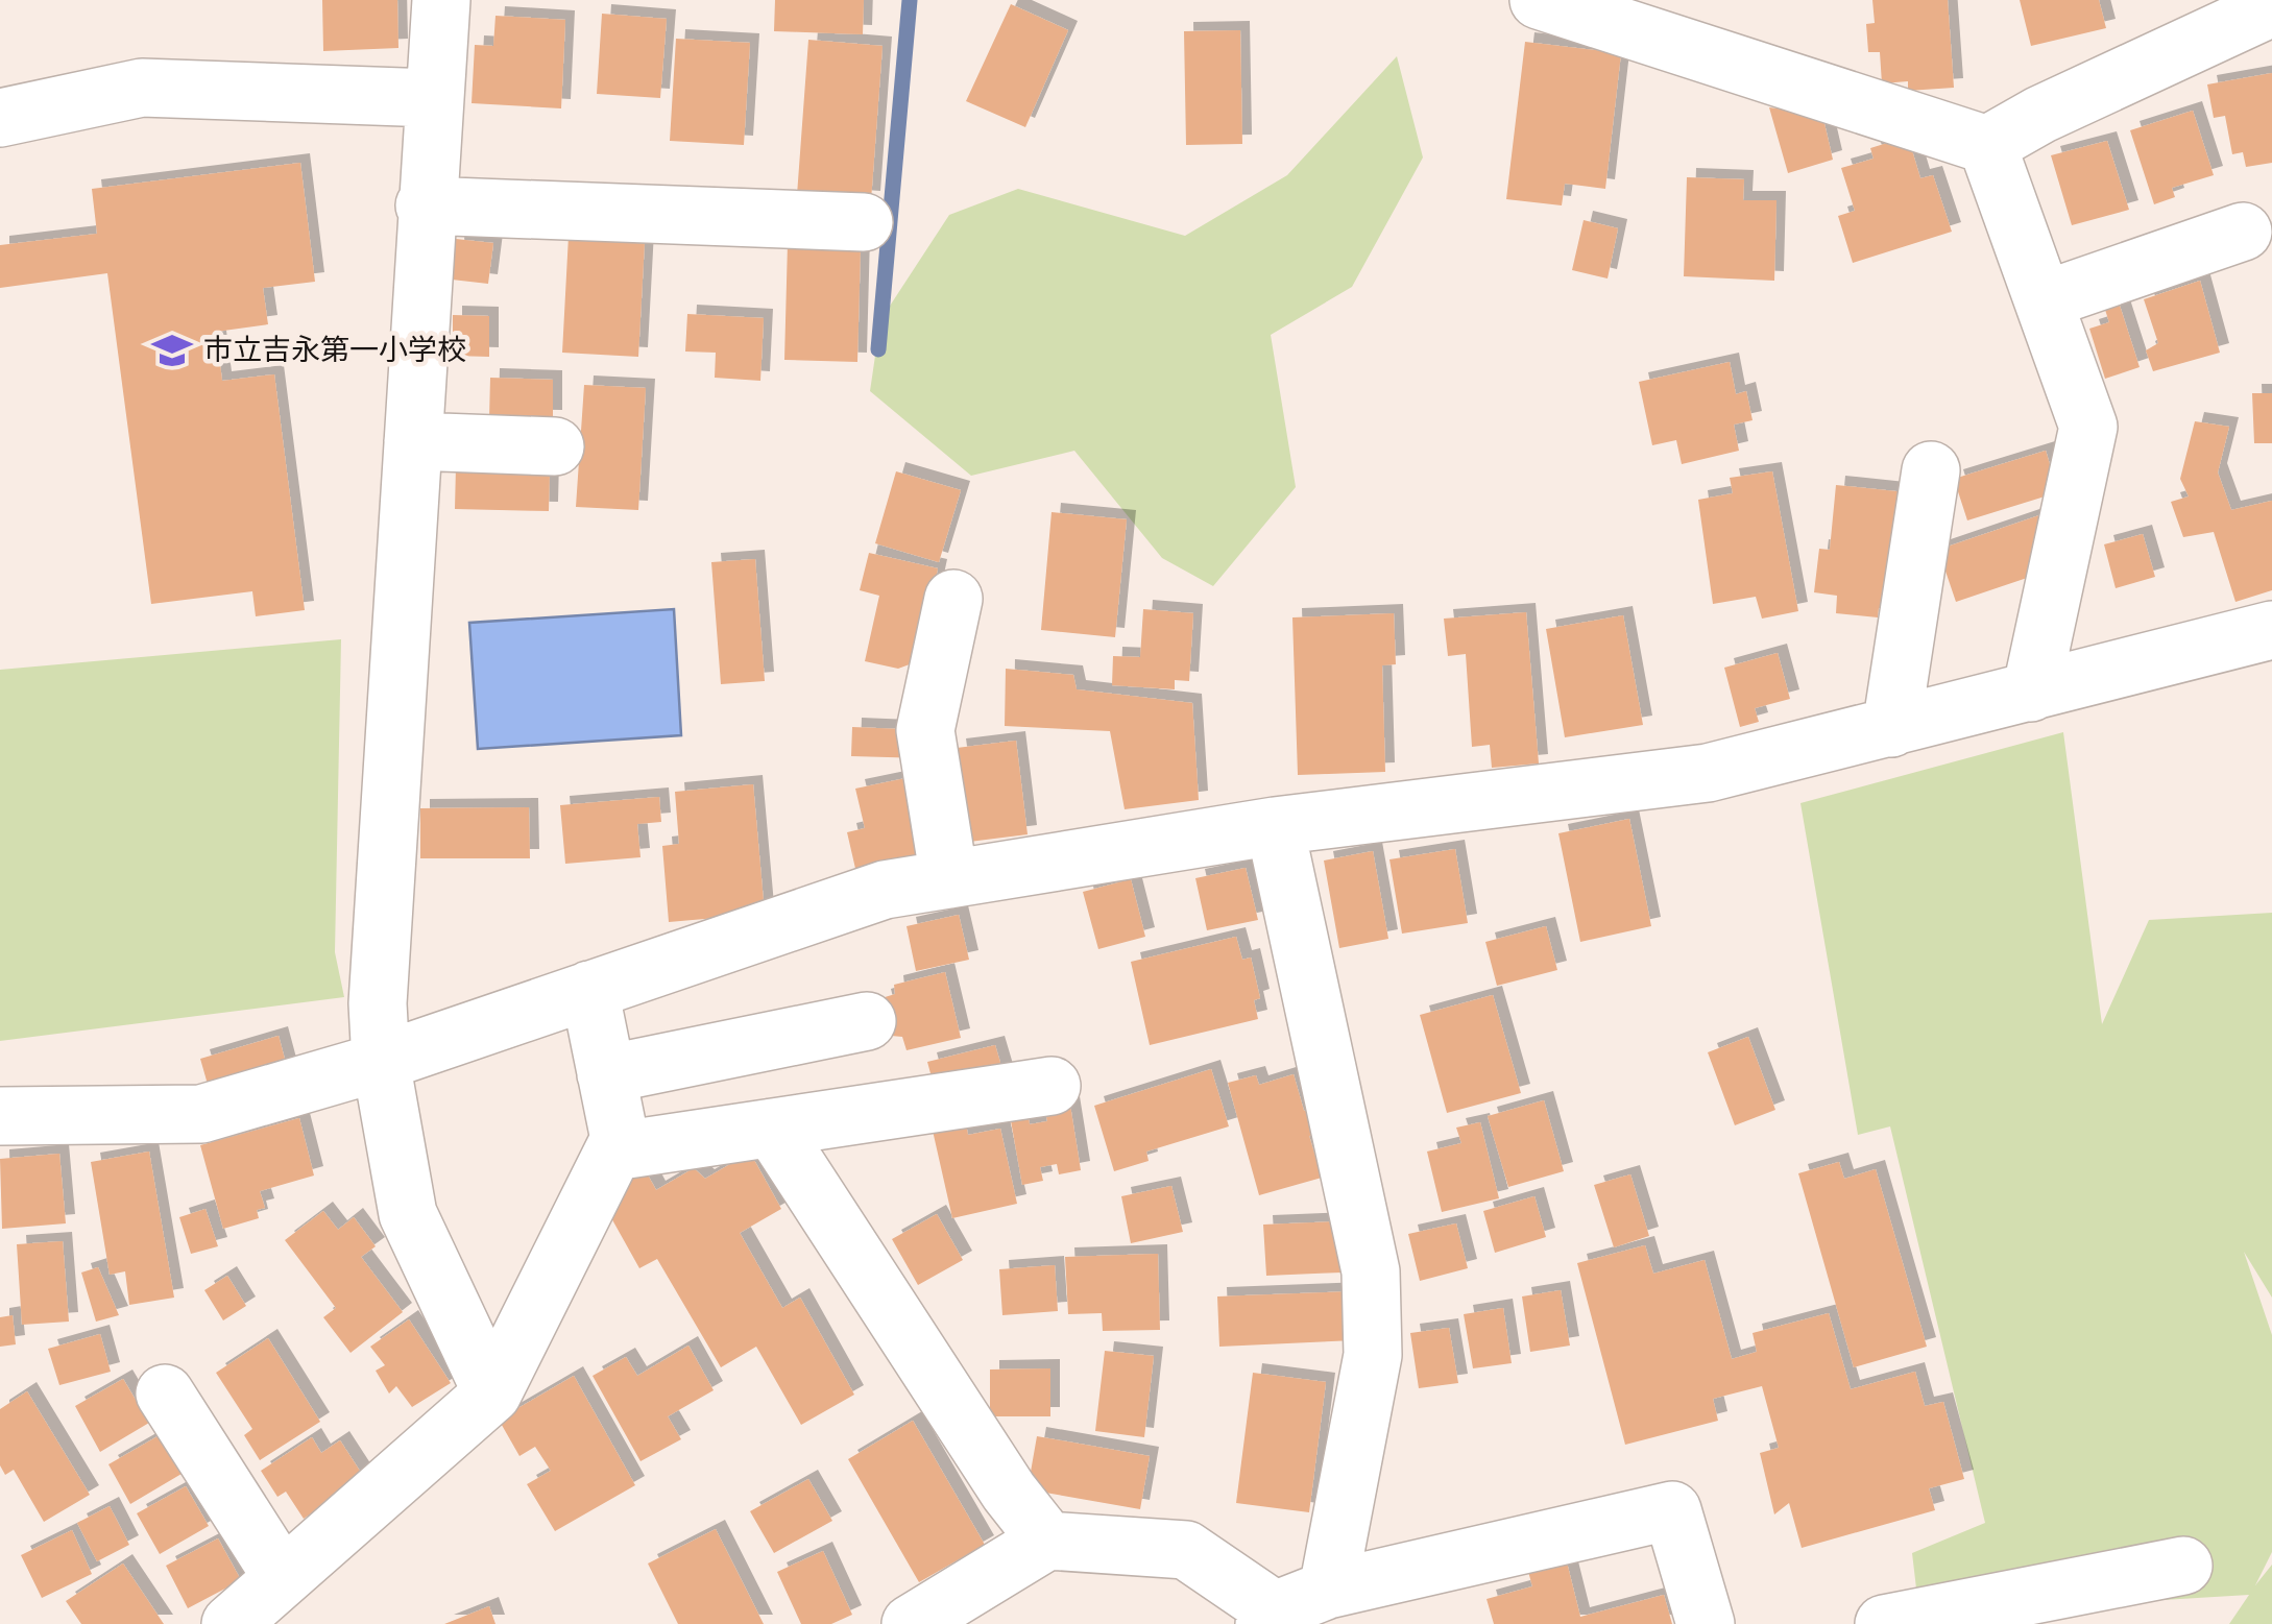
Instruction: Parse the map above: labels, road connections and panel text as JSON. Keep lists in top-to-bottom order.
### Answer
{
  "places": {
    "school or university": ["市立吉永第一小学校"]
  }
}
